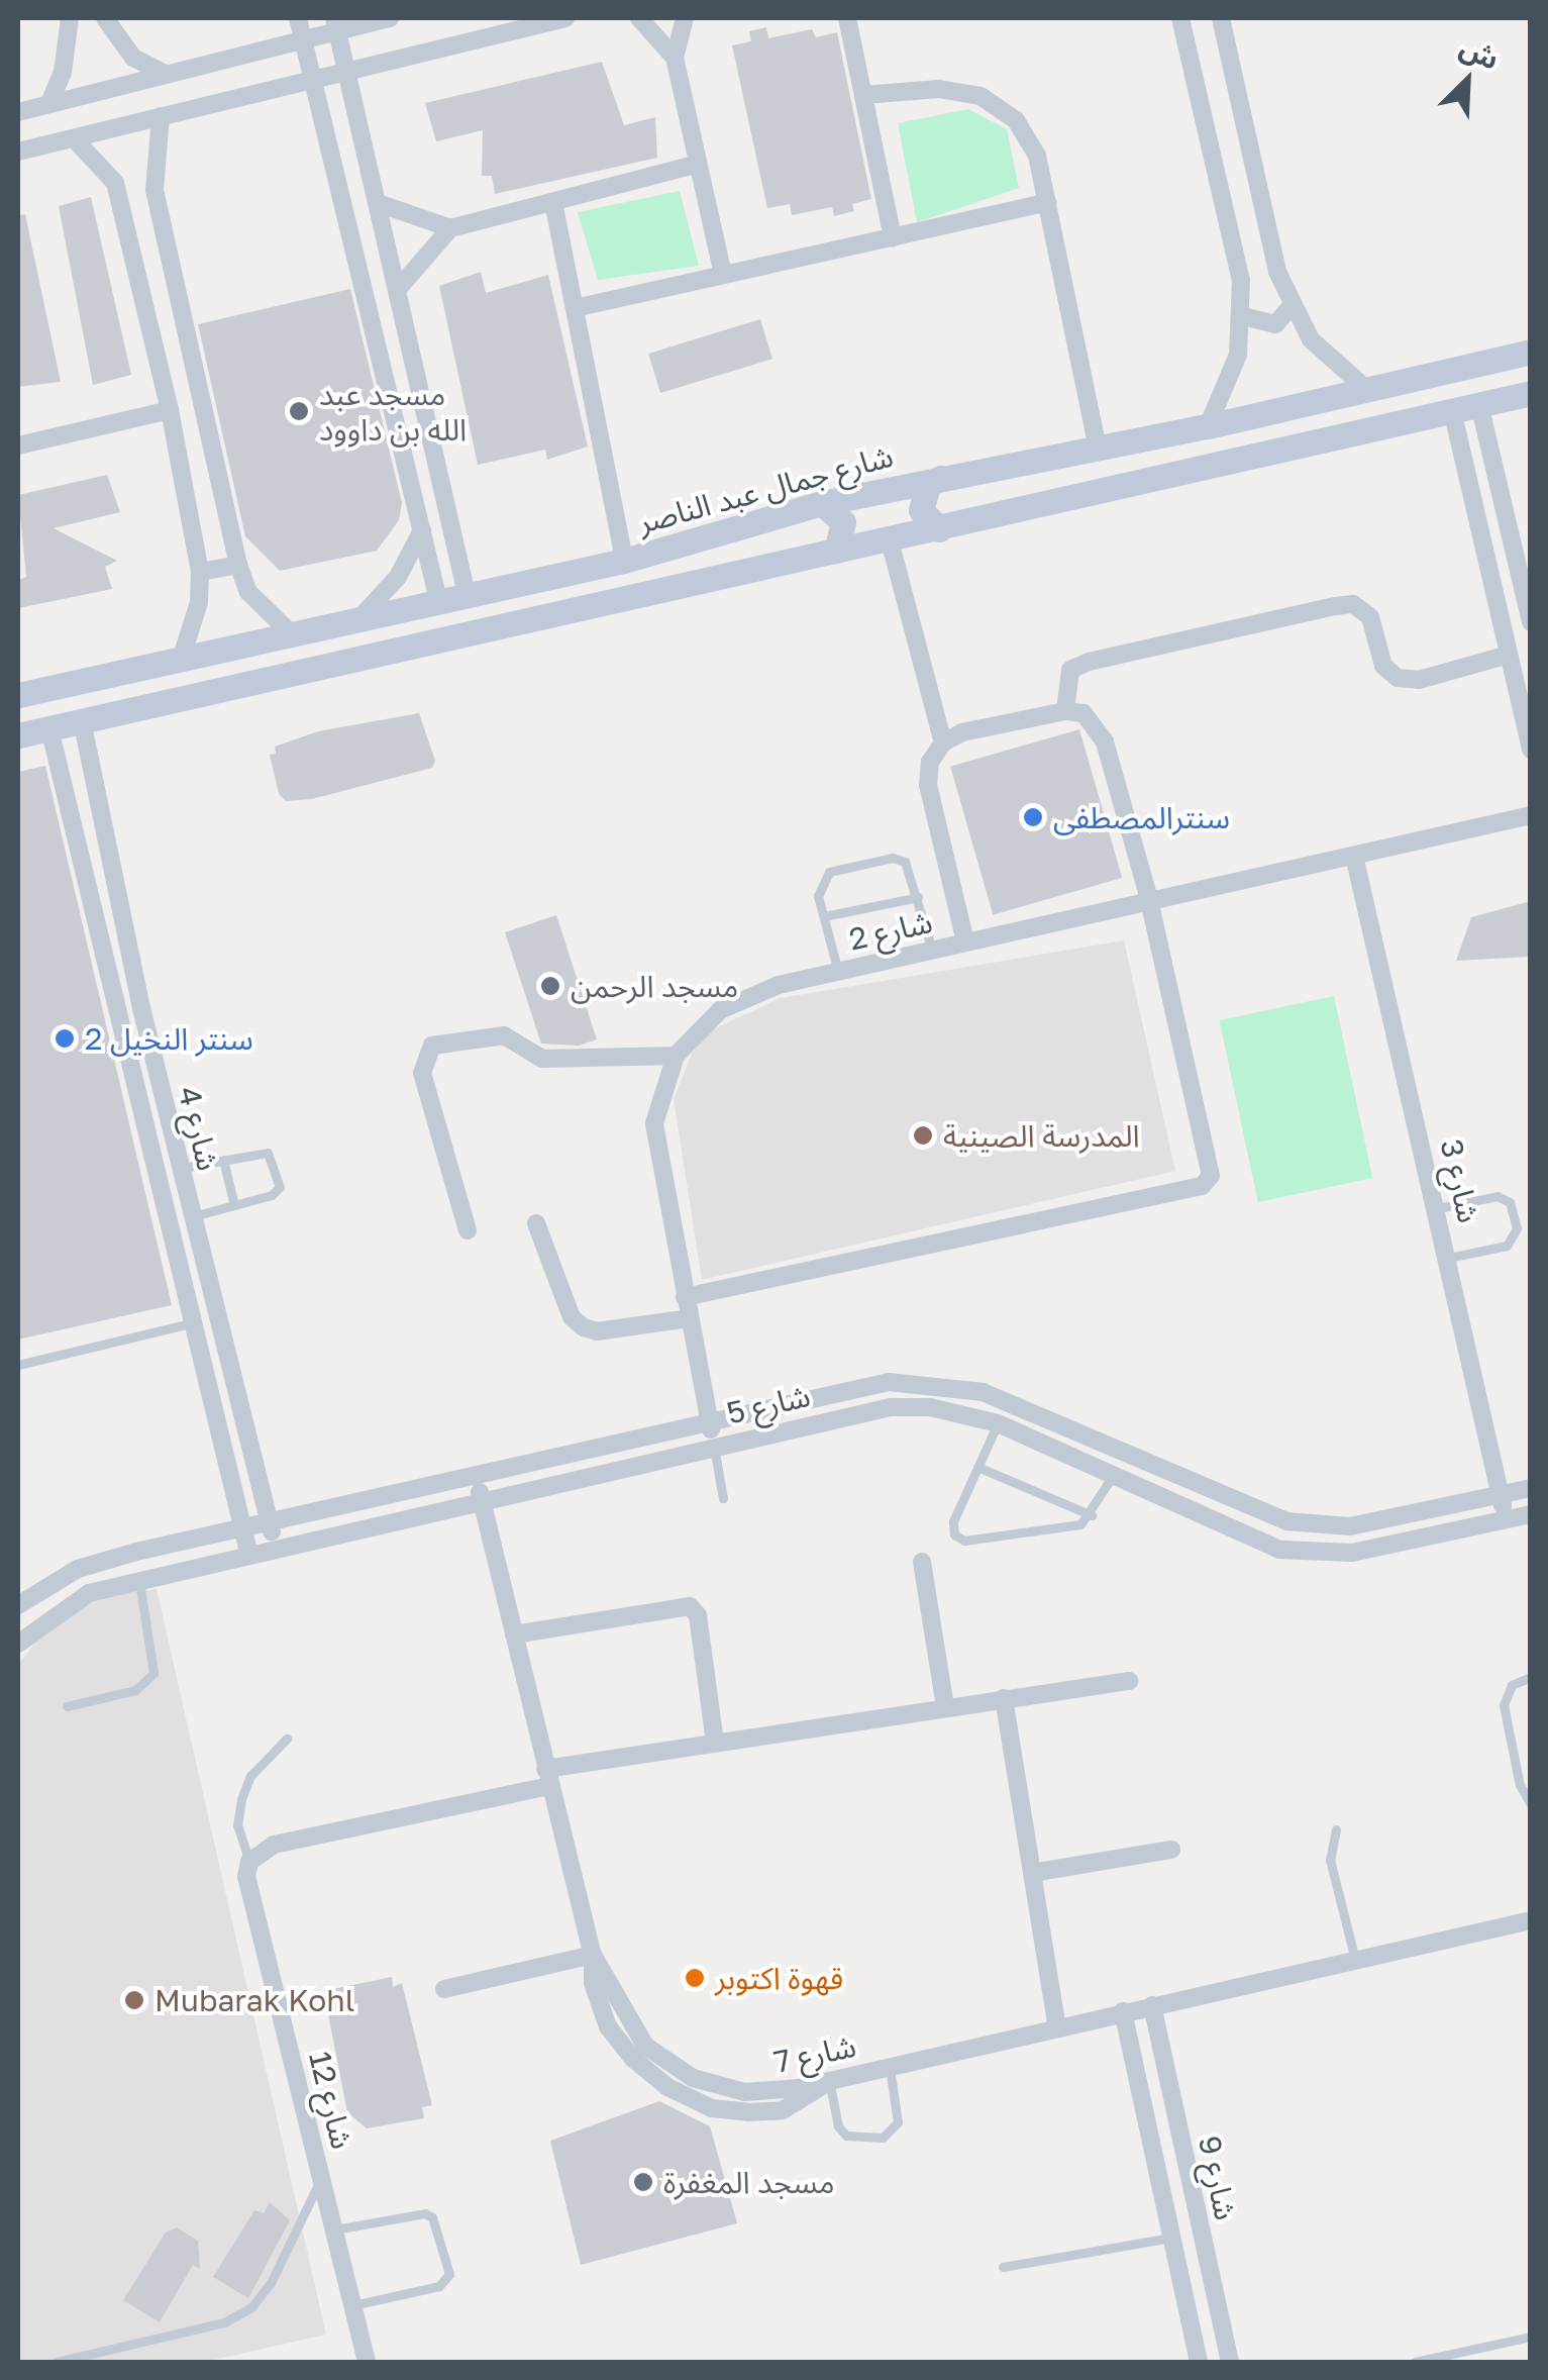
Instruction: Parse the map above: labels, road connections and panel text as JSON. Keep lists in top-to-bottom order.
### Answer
{
  "streets": {
    "main road": ["شارع جمال عبد الناصر"],
    "street": [
      "شارع 2",
      "شارع 4",
      "شارع 3",
      "شارع 5",
      "شارع 7",
      "شارع 12",
      "شارع 9"
    ]
  },
  "crossings": [
    ["شارع 2", "شارع 3"],
    ["شارع 2", "شارع 5"],
    ["شارع 4", "شارع 5"],
    ["شارع 3", "شارع 5"],
    ["شارع 5", "شارع 7"],
    ["شارع 7", "شارع 9"]
  ],
  "places": [
    "مسجد عبد الله بن داوود",
    "سنترالمصطفى",
    "مسجد الرحمن",
    "سنتر النخيل 2",
    "المدرسة الصينية",
    "قهوة اكتوبر",
    "Mubarak Kohl",
    "مسجد المغفرة"
  ],
  "north": "top right"
}
